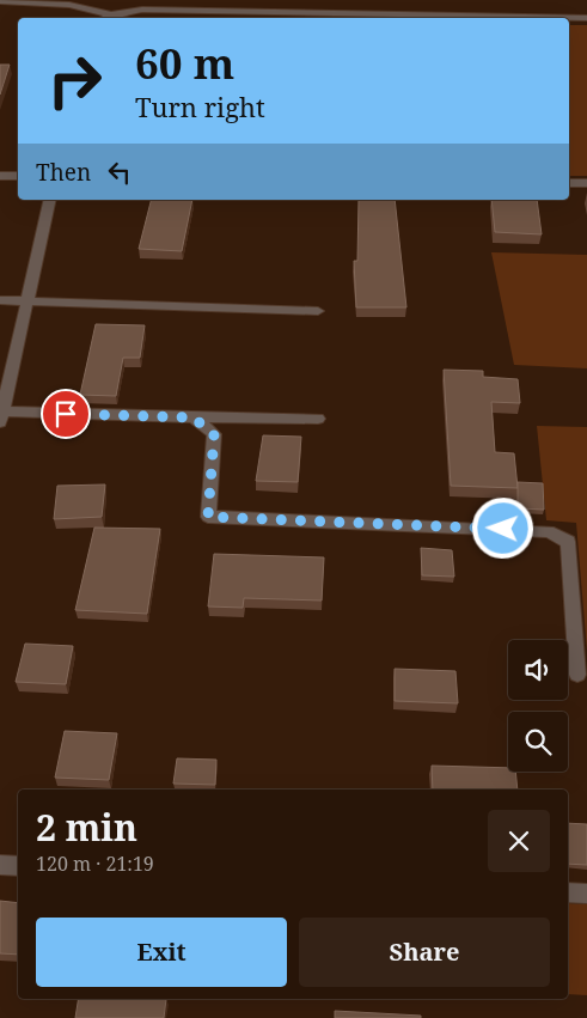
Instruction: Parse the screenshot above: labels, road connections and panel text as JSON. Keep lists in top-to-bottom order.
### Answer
{
  "page": {
    "turn": ["60 m", "Turn right"],
    "then": "Then",
    "heading": ["2 min", "120 m · 21:19"],
    "buttons": ["Exit", "Share"]
  }
}
